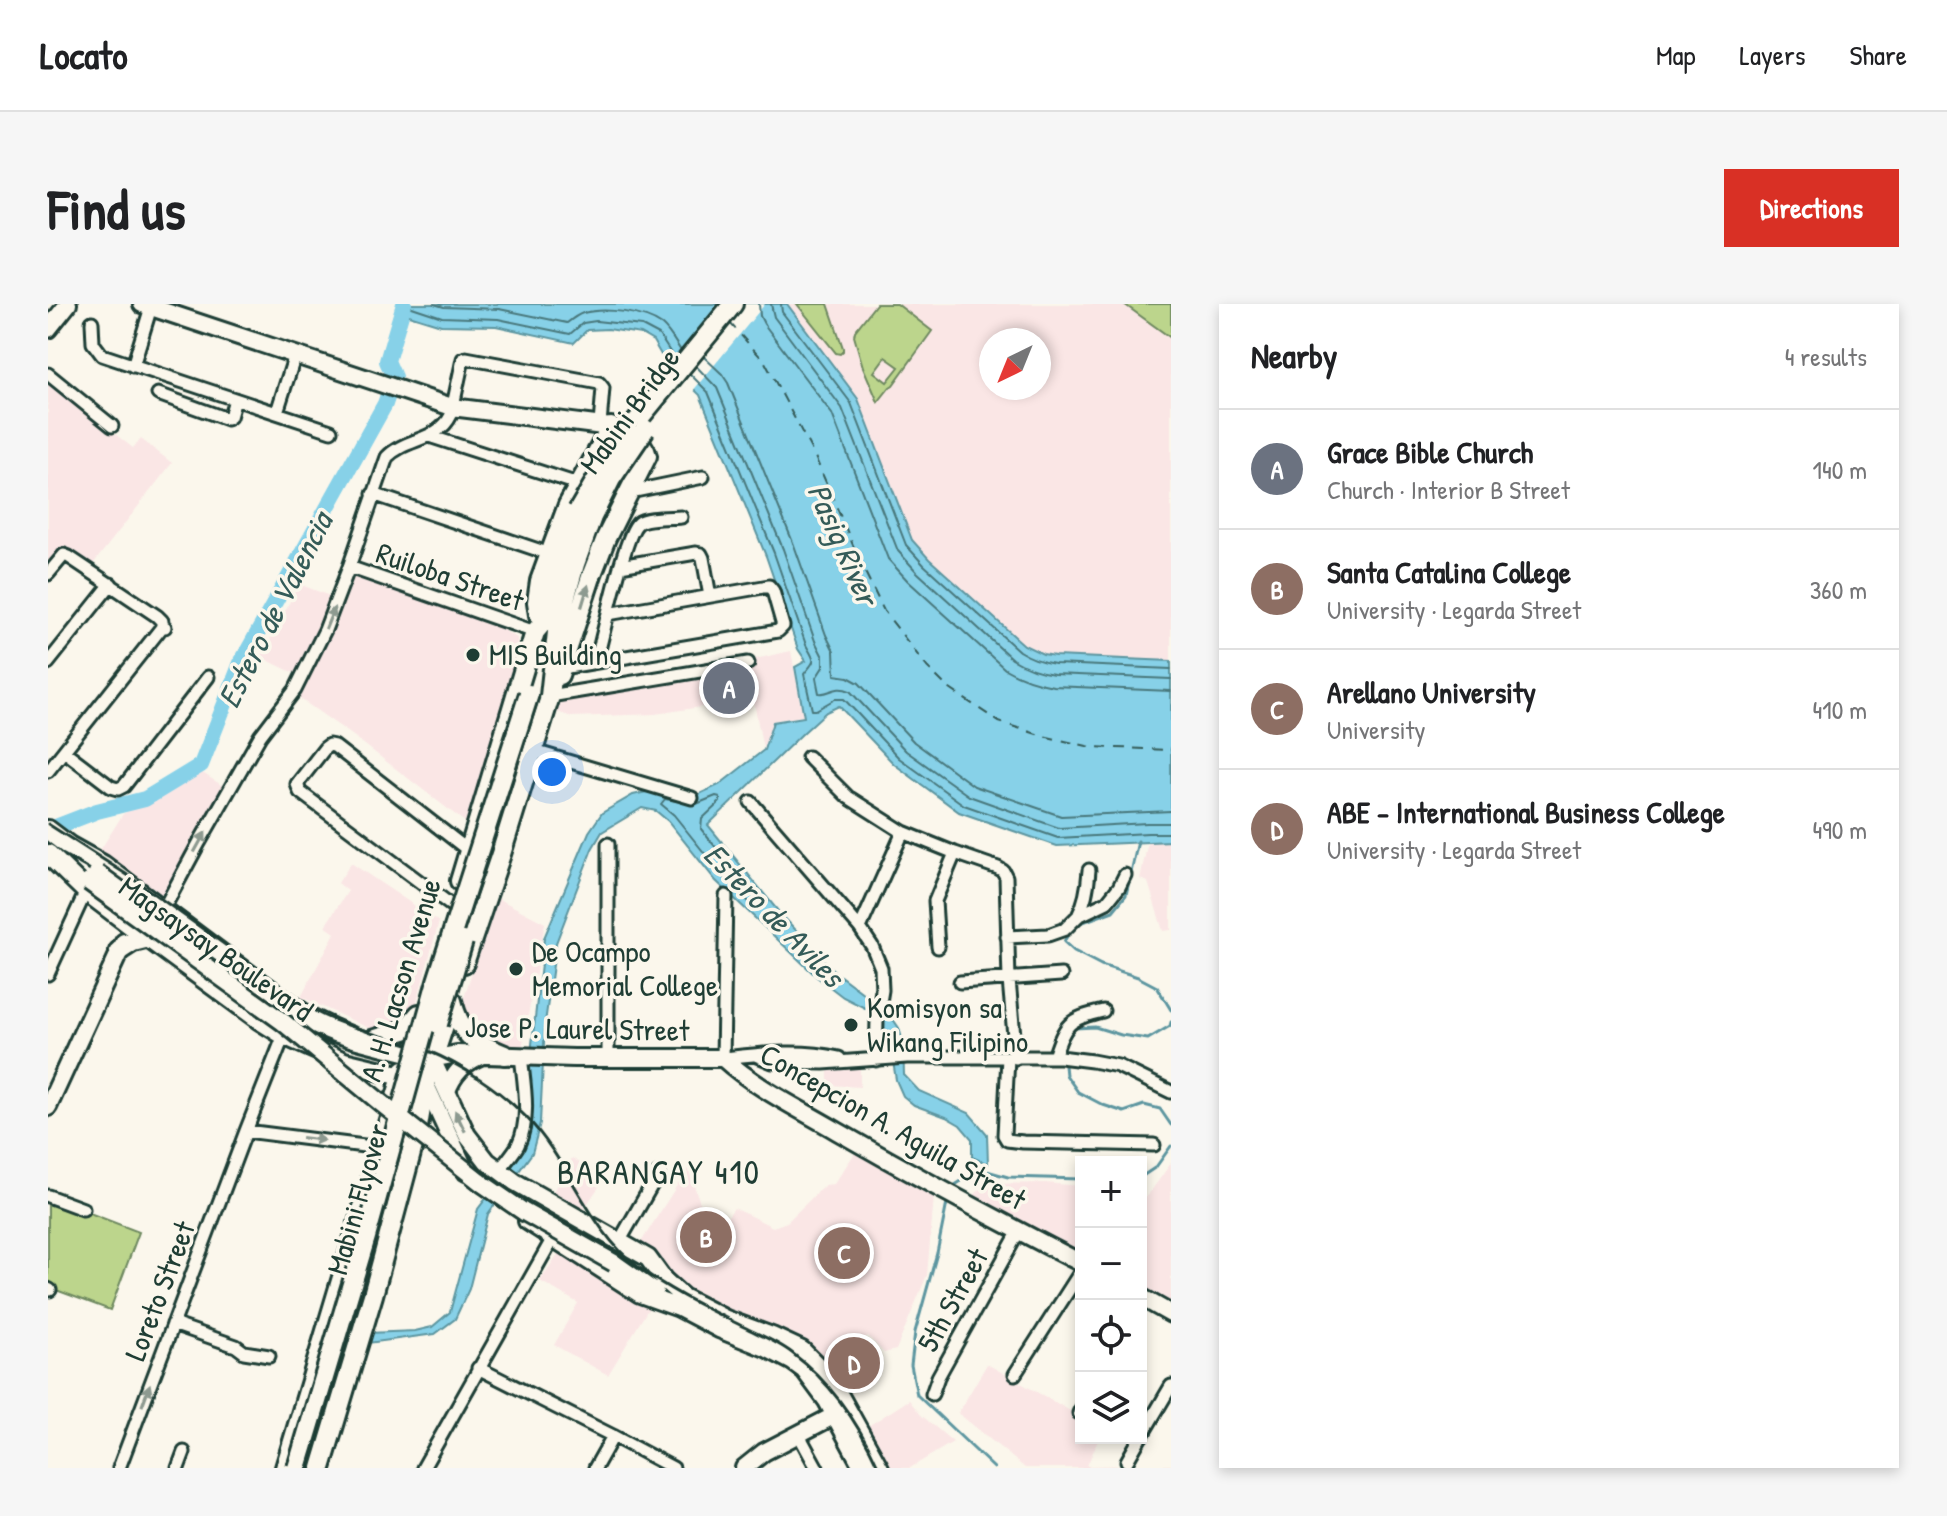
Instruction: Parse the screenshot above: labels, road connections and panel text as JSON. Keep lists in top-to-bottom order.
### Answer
{
  "streets": {
    "main road": [
      "Mabini Bridge",
      "Magsaysay Boulevard",
      "A. H. Lacson Avenue",
      "Jose P. Laurel Street",
      "Concepcion A. Aguila Street",
      "Mabini Flyover"
    ],
    "street": ["Ruiloba Street", "Loreto Street", "5th Street"]
  },
  "crossings": [
    ["Mabini Bridge", "A. H. Lacson Avenue"],
    ["Ruiloba Street", "A. H. Lacson Avenue"],
    ["Ruiloba Street", "Mabini Flyover"],
    ["Magsaysay Boulevard", "A. H. Lacson Avenue"],
    ["Magsaysay Boulevard", "Jose P. Laurel Street"],
    ["Magsaysay Boulevard", "Loreto Street"],
    ["A. H. Lacson Avenue", "Jose P. Laurel Street"],
    ["A. H. Lacson Avenue", "Mabini Flyover"],
    ["Jose P. Laurel Street", "Concepcion A. Aguila Street"],
    ["Concepcion A. Aguila Street", "5th Street"]
  ],
  "districts": ["BARANGAY 410"],
  "water": ["Pasig River", "Estero de Valencia", "Estero de Aviles"],
  "places": ["MIS Building", "De Ocampo Memorial College", "Komisyon sa Wikang Filipino"],
  "north": "bottom left",
  "page": {
    "header": "Locato",
    "nav": ["Map", "Layers", "Share"],
    "buttons": "Directions",
    "title": "Find us",
    "heading": ["Nearby", "4 results"],
    "list": [
      {
        "mark": "A",
        "name": "Grace Bible Church",
        "note": "Church · Interior B Street",
        "value": "140 m"
      },
      {
        "mark": "B",
        "name": "Santa Catalina College",
        "note": "University · Legarda Street",
        "value": "360 m"
      },
      {
        "mark": "C",
        "name": "Arellano University",
        "note": "University",
        "value": "410 m"
      },
      {
        "mark": "D",
        "name": "ABE - International Business College",
        "note": "University · Legarda Street",
        "value": "490 m"
      }
    ],
    "pins": [
      "A",
      "B",
      "C",
      "D"
    ],
    "map_buttons": ["+", "−"]
  }
}
